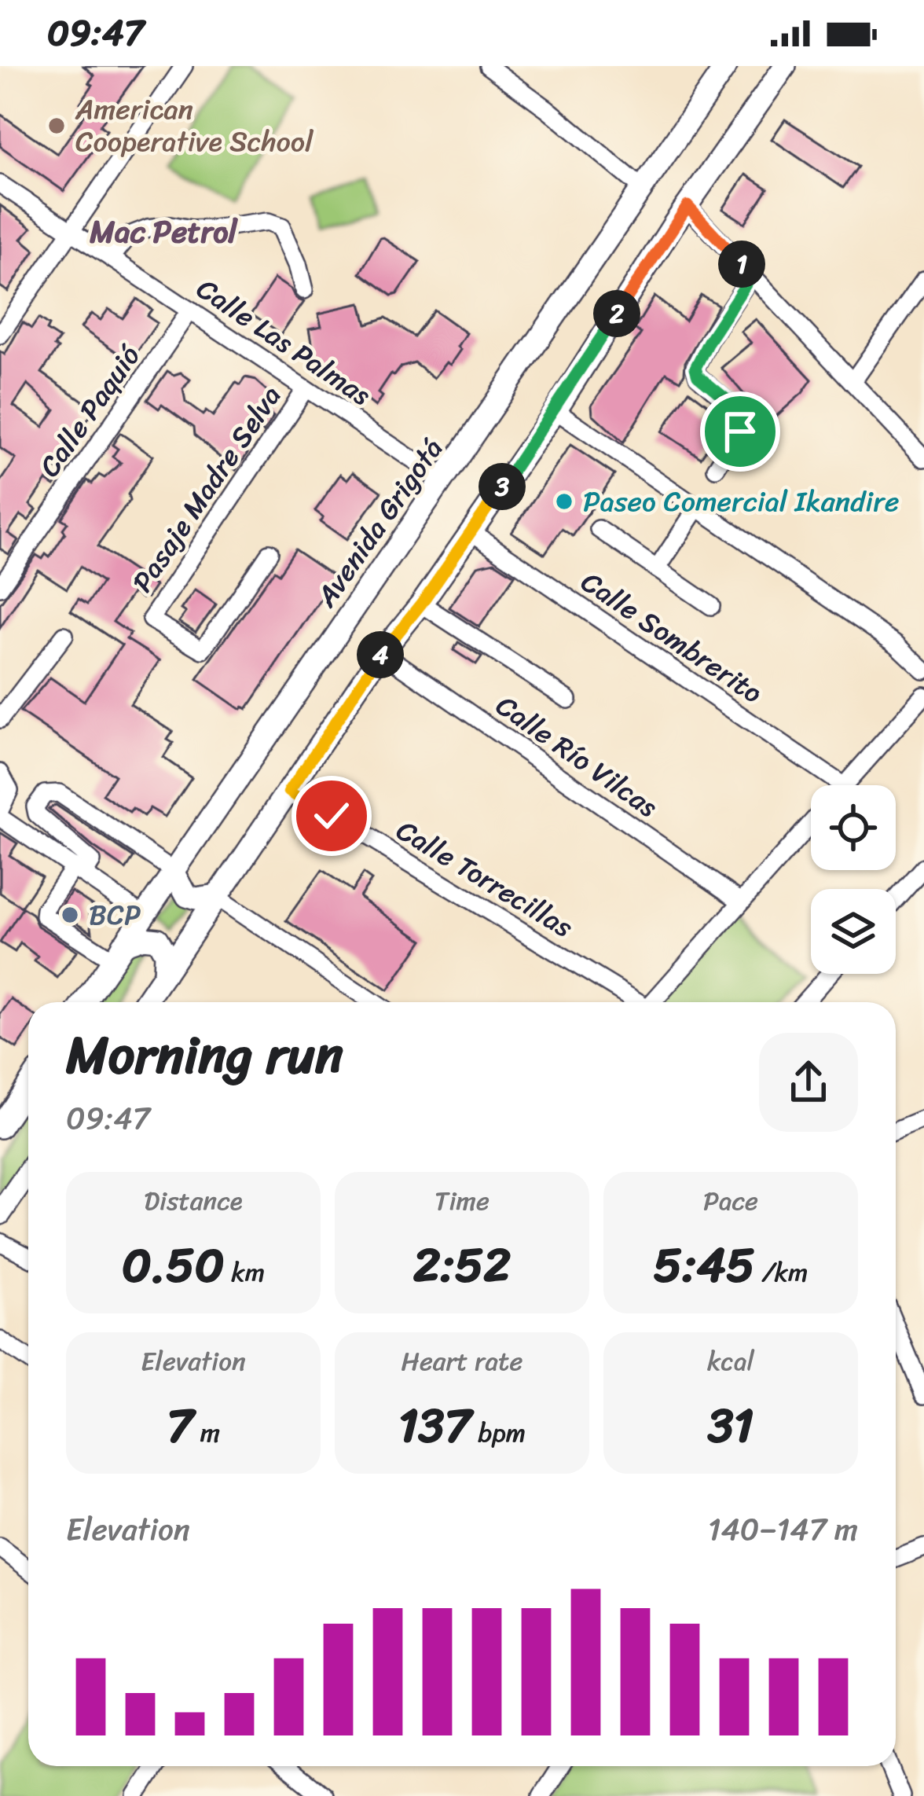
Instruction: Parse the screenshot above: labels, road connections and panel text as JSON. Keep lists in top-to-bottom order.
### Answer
{
  "streets": {
    "main road": ["Avenida Grigotá"],
    "street": [
      "Calle Las Palmas",
      "Calle Paquió",
      "Pasaje Madre Selva",
      "Calle Sombrerito",
      "Calle Río Vilcas",
      "Calle Torrecillas"
    ]
  },
  "crossings": [
    ["Calle Las Palmas", "Calle Paquió"],
    ["Calle Las Palmas", "Pasaje Madre Selva"],
    ["Calle Las Palmas", "Avenida Grigotá"]
  ],
  "districts": ["Mac Petrol"],
  "places": ["American Cooperative School", "Paseo Comercial Ikandire", "BCP"],
  "page": {
    "status": "09:47",
    "pins": [
      "1",
      "2",
      "3",
      "4"
    ],
    "heading": ["Morning run", "09:47"],
    "stats": [
      ["Distance", "0.50 km"],
      ["Time", "2:52"],
      ["Pace", "5:45 /km"],
      ["Elevation", "7 m"],
      ["Heart rate", "137 bpm"],
      ["kcal", "31"]
    ],
    "chart": ["Elevation", "140–147 m"]
  }
}
